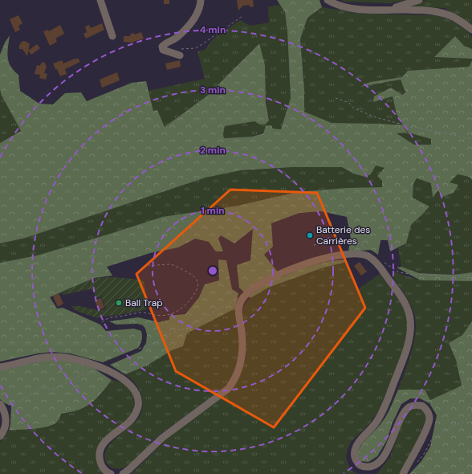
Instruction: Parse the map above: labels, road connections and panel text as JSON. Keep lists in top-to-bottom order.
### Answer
{
  "places": ["Batterie des Carrières", "Ball Trap"],
  "rings": [
    "4 min",
    "3 min",
    "2 min",
    "1 min"
  ]
}
